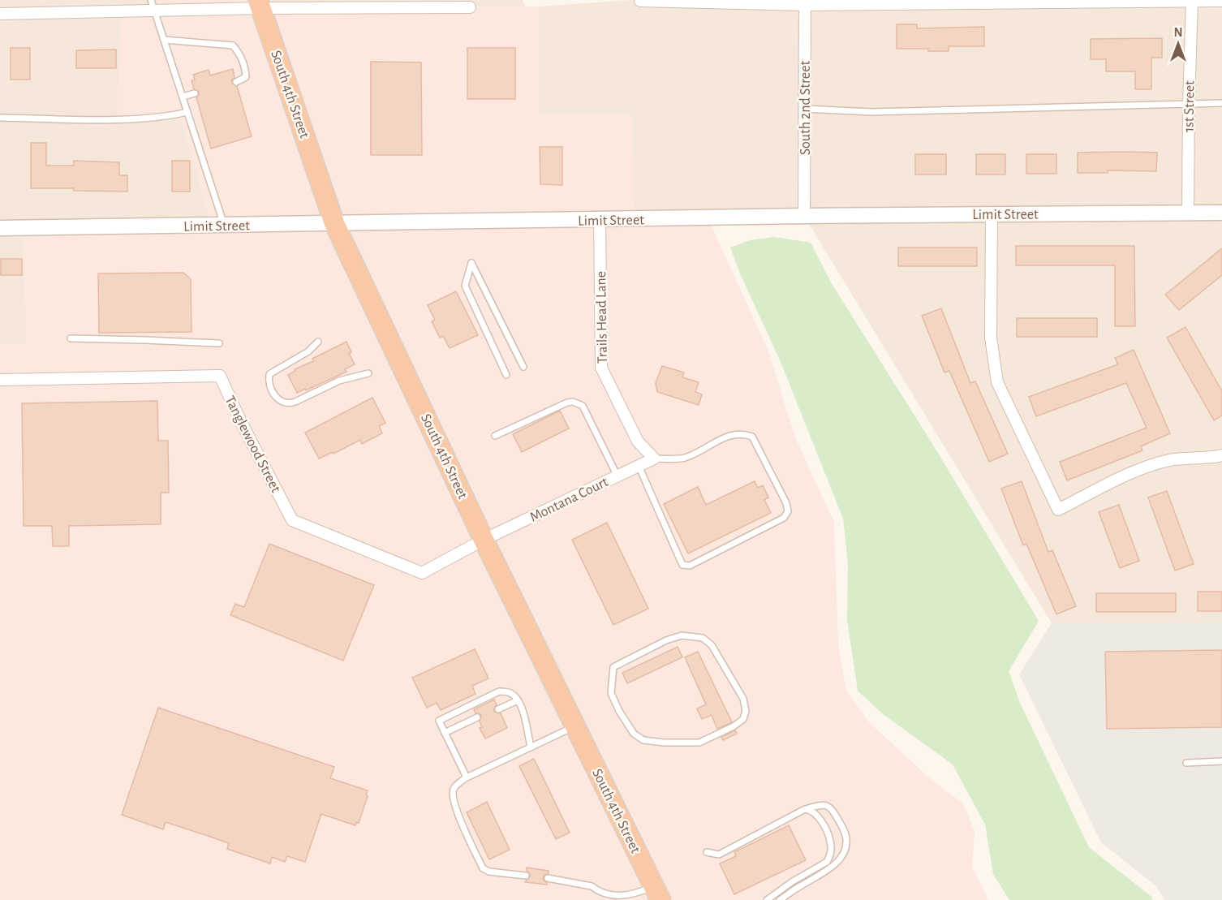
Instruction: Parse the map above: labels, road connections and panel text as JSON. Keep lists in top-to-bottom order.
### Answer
{
  "streets": {
    "highway": ["South 4th Street"],
    "street": [
      "1st Street",
      "South 2nd Street",
      "Limit Street",
      "Trails Head Lane",
      "Tanglewood Street",
      "Montana Court"
    ]
  },
  "crossings": [
    ["South 4th Street", "Limit Street"],
    ["South 4th Street", "Tanglewood Street"],
    ["South 4th Street", "Montana Court"],
    ["1st Street", "Limit Street"],
    ["South 2nd Street", "Limit Street"],
    ["Limit Street", "Trails Head Lane"],
    ["Trails Head Lane", "Montana Court"],
    ["Tanglewood Street", "Montana Court"]
  ],
  "north": "top"
}
